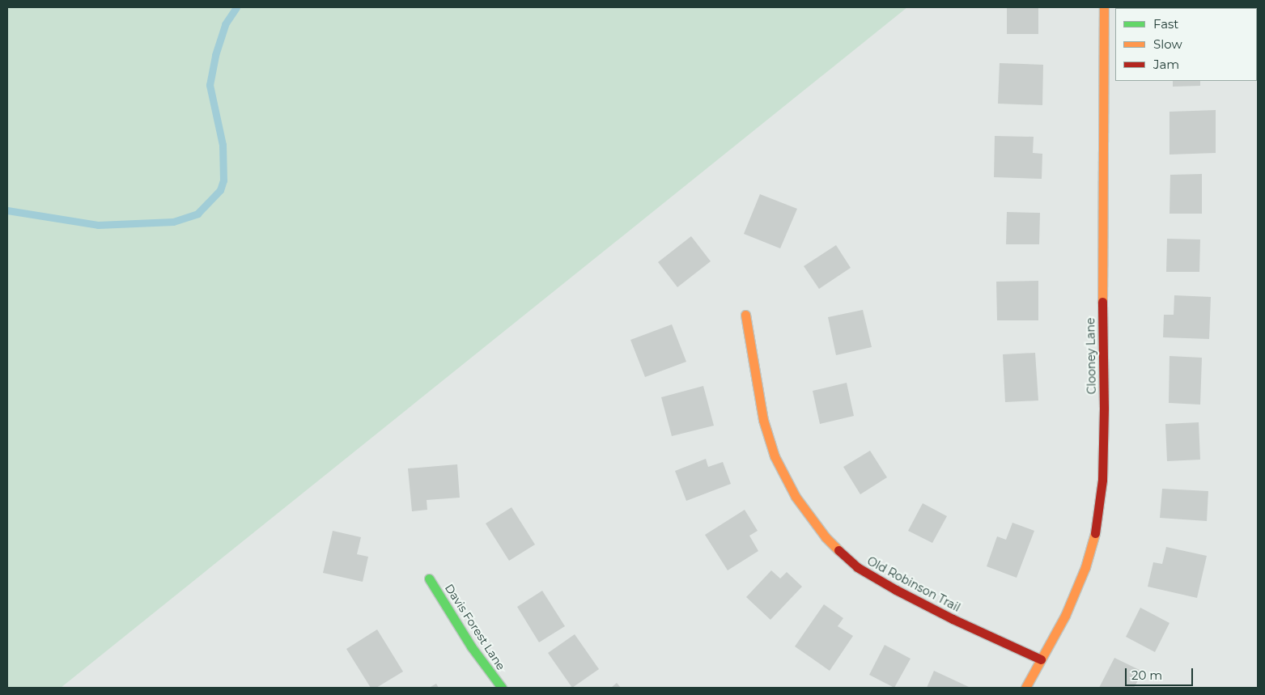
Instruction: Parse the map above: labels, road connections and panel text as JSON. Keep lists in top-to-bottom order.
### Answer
{
  "streets": {
    "street": ["Clooney Lane", "Old Robinson Trail", "Davis Forest Lane"]
  },
  "crossings": [
    ["Clooney Lane", "Old Robinson Trail"]
  ],
  "legend": ["Fast", "Slow", "Jam"],
  "scale_bar": "20 m"
}
